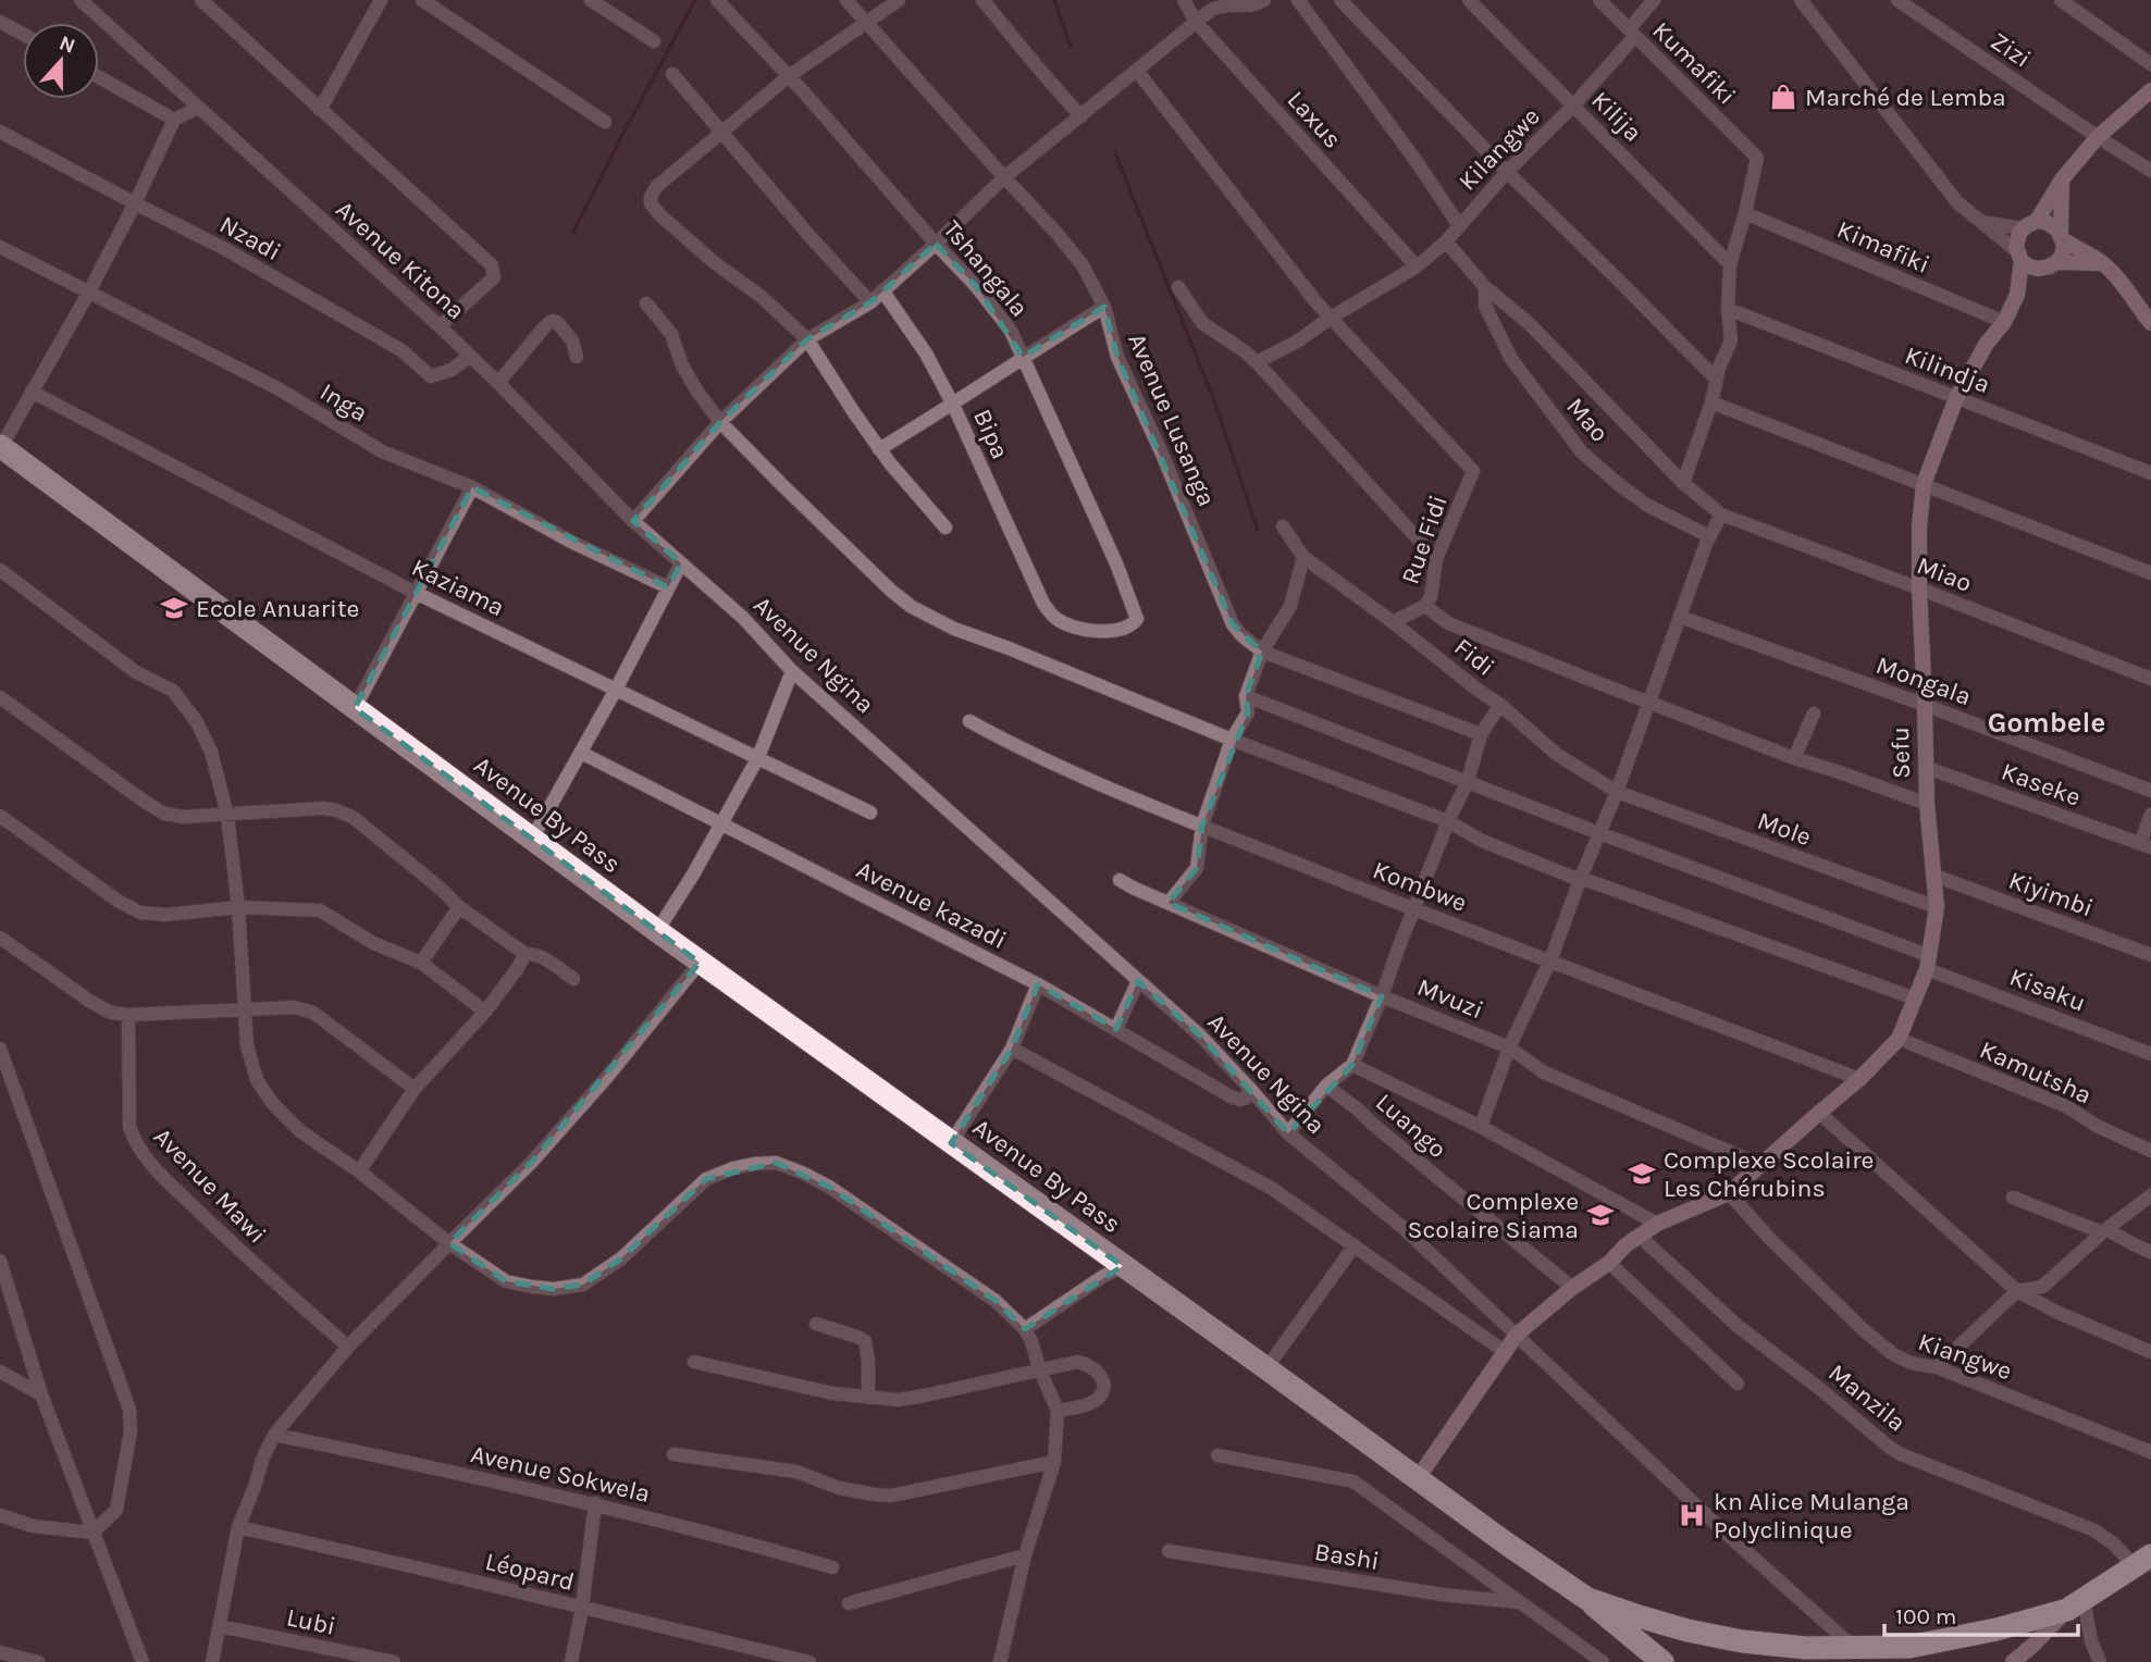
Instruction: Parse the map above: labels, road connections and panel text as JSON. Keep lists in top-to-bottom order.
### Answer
{
  "streets": {
    "highway": ["Avenue By Pass"],
    "street": [
      "Zizi",
      "Kumafiki",
      "Kilija",
      "Laxus",
      "Kilangwe",
      "Nzadi",
      "Kimafiki",
      "Avenue Kitona",
      "Tshangala",
      "Kilindja",
      "Inga",
      "Avenue Lusanga",
      "Mao",
      "Bipa",
      "Rue Fidi",
      "Miao",
      "Kaziama",
      "Avenue Ngina",
      "Fidi",
      "Mongala",
      "Sefu",
      "Kaseke",
      "Mole",
      "Kombwe",
      "Kiyimbi",
      "Avenue kazadi",
      "Kisaku",
      "Mvuzi",
      "Kamutsha",
      "Luango",
      "Avenue Mawi",
      "Kiangwe",
      "Manzila",
      "Avenue Sokwela",
      "Bashi",
      "Léopard",
      "Lubi"
    ]
  },
  "crossings": [
    ["Kumafiki", "Kilangwe"],
    ["Kumafiki", "Kimafiki"],
    ["Kilija", "Kilangwe"],
    ["Laxus", "Kilangwe"],
    ["Kilangwe", "Mao"],
    ["Kilangwe", "Rue Fidi"],
    ["Nzadi", "Avenue Kitona"],
    ["Kimafiki", "Sefu"],
    ["Avenue Kitona", "Avenue Ngina"],
    ["Tshangala", "Bipa"],
    ["Kilindja", "Sefu"],
    ["Mao", "Miao"],
    ["Rue Fidi", "Sefu"],
    ["Miao", "Sefu"],
    ["Avenue Ngina", "Sefu"],
    ["Avenue Ngina", "Avenue By Pass"],
    ["Avenue Ngina", "Avenue kazadi"],
    ["Fidi", "Mole"],
    ["Mongala", "Sefu"],
    ["Sefu", "Kaseke"],
    ["Sefu", "Avenue By Pass"],
    ["Sefu", "Mole"],
    ["Sefu", "Kombwe"],
    ["Sefu", "Kiyimbi"],
    ["Sefu", "Kisaku"],
    ["Sefu", "Mvuzi"],
    ["Sefu", "Kamutsha"],
    ["Sefu", "Luango"],
    ["Sefu", "Kiangwe"],
    ["Sefu", "Manzila"],
    ["Avenue By Pass", "Manzila"]
  ],
  "districts": ["Gombele"],
  "places": {
    "shop": ["Marché de Lemba"],
    "school or university": ["Ecole Anuarite", "Complexe Scolaire Les Chérubins", "Complexe Scolaire Siama"],
    "hospital": ["kn Alice Mulanga Polyclinique"]
  },
  "scale_bar": "100 m",
  "north": "top"
}
